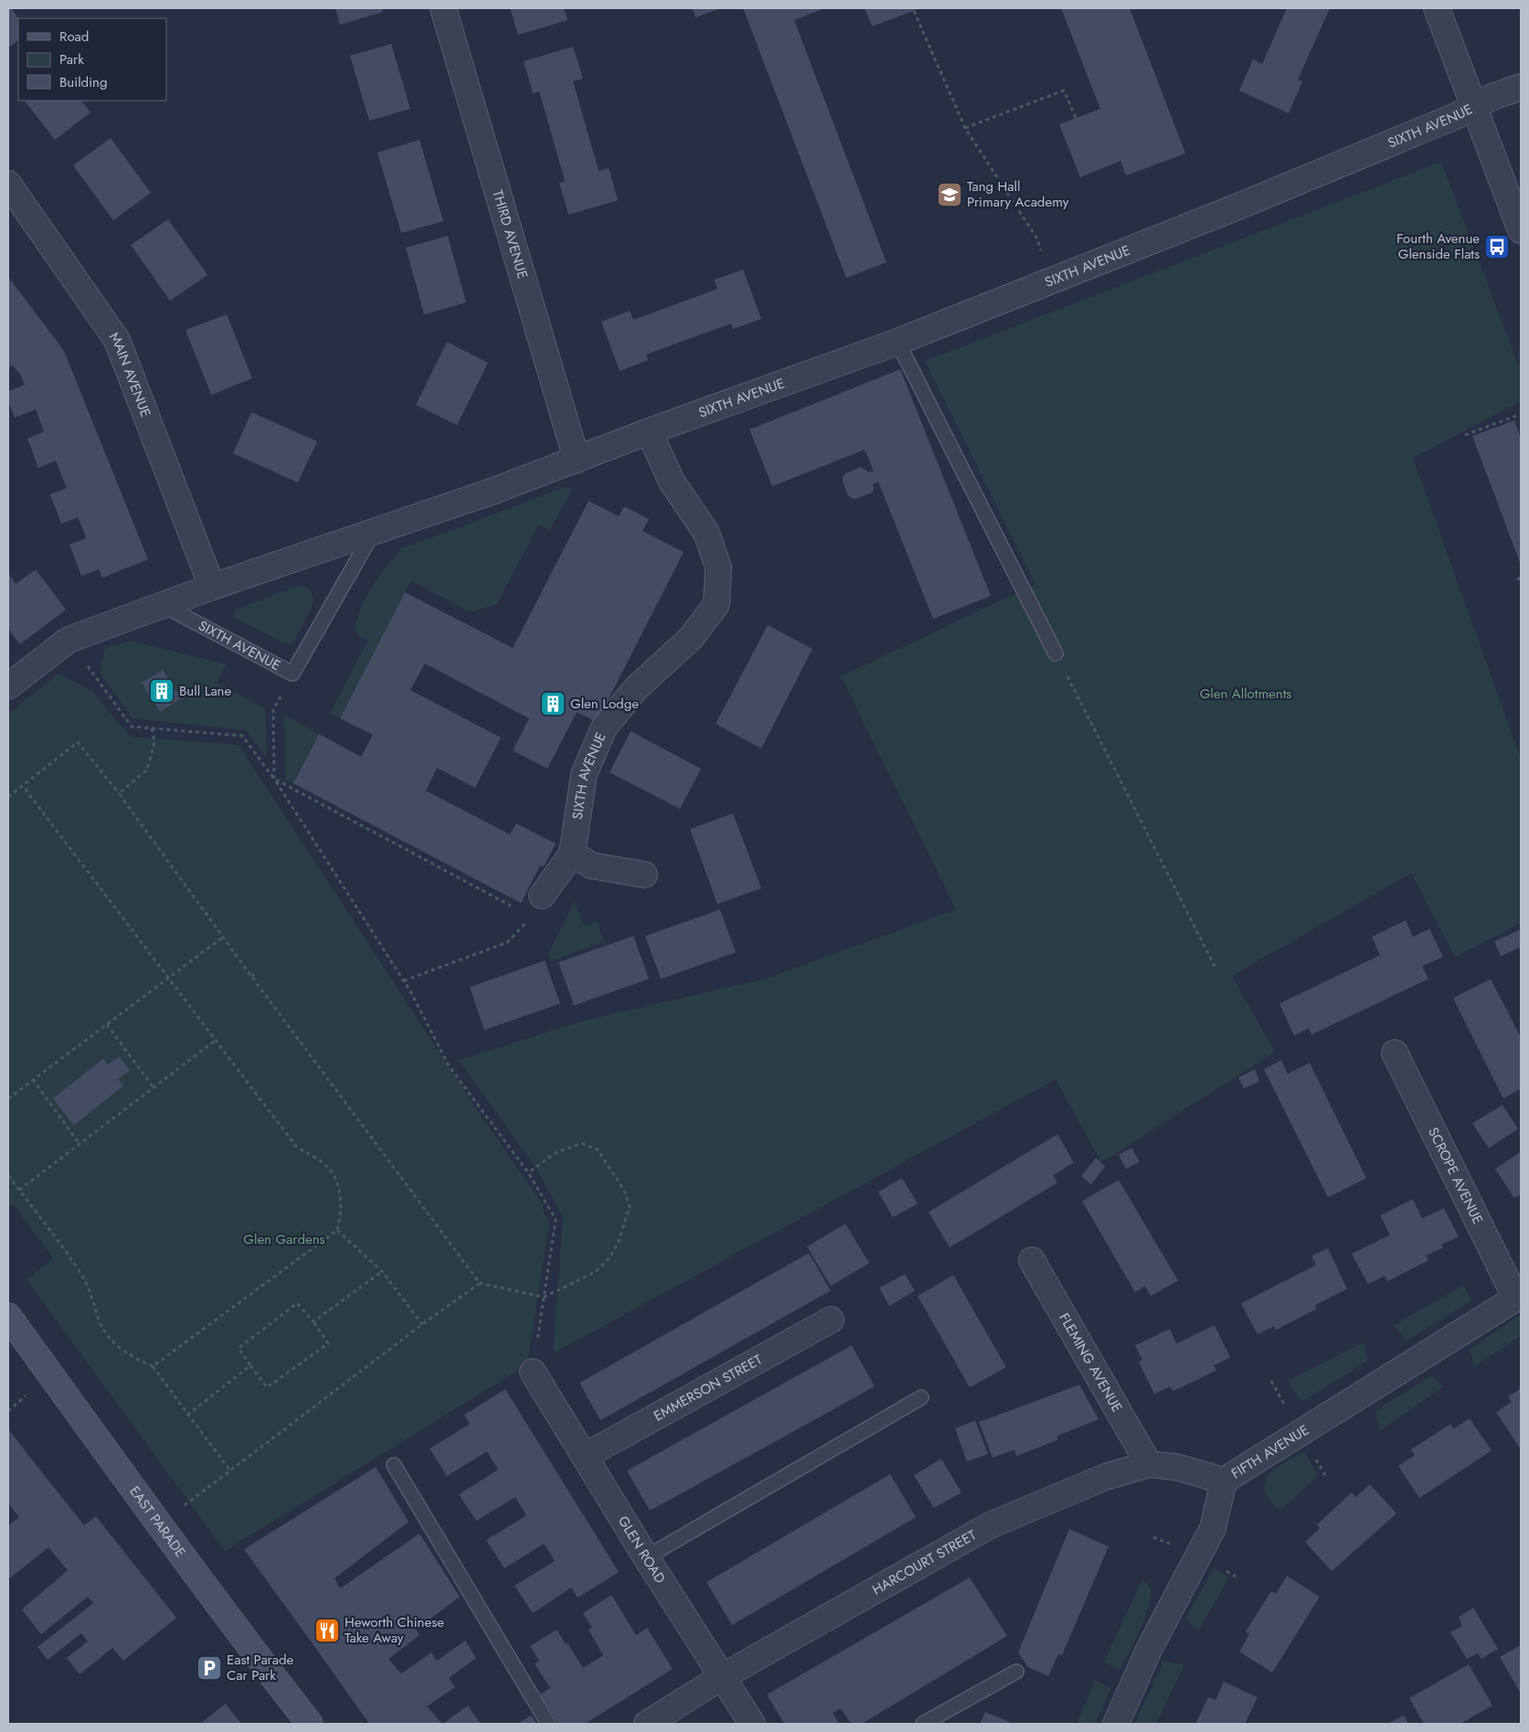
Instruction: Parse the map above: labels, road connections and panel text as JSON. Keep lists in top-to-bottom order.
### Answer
{
  "streets": {
    "street": [
      "SIXTH AVENUE",
      "THIRD AVENUE",
      "MAIN AVENUE",
      "SCROPE AVENUE",
      "FLEMING AVENUE",
      "EMMERSON STREET",
      "FIFTH AVENUE",
      "EAST PARADE",
      "GLEN ROAD",
      "HARCOURT STREET"
    ]
  },
  "crossings": [
    ["SIXTH AVENUE", "THIRD AVENUE"],
    ["SIXTH AVENUE", "MAIN AVENUE"],
    ["SCROPE AVENUE", "FIFTH AVENUE"],
    ["FLEMING AVENUE", "HARCOURT STREET"],
    ["EMMERSON STREET", "GLEN ROAD"],
    ["FIFTH AVENUE", "HARCOURT STREET"],
    ["GLEN ROAD", "HARCOURT STREET"]
  ],
  "parks": ["Glen Allotments", "Glen Gardens"],
  "places": {
    "school or university": ["Tang Hall Primary Academy"],
    "bus stop": ["Fourth Avenue Glenside Flats"],
    "building": ["Bull Lane", "Glen Lodge"],
    "restaurant": ["Heworth Chinese Take Away"],
    "parking": ["East Parade Car Park"]
  },
  "legend": ["Road", "Park", "Building"]
}
